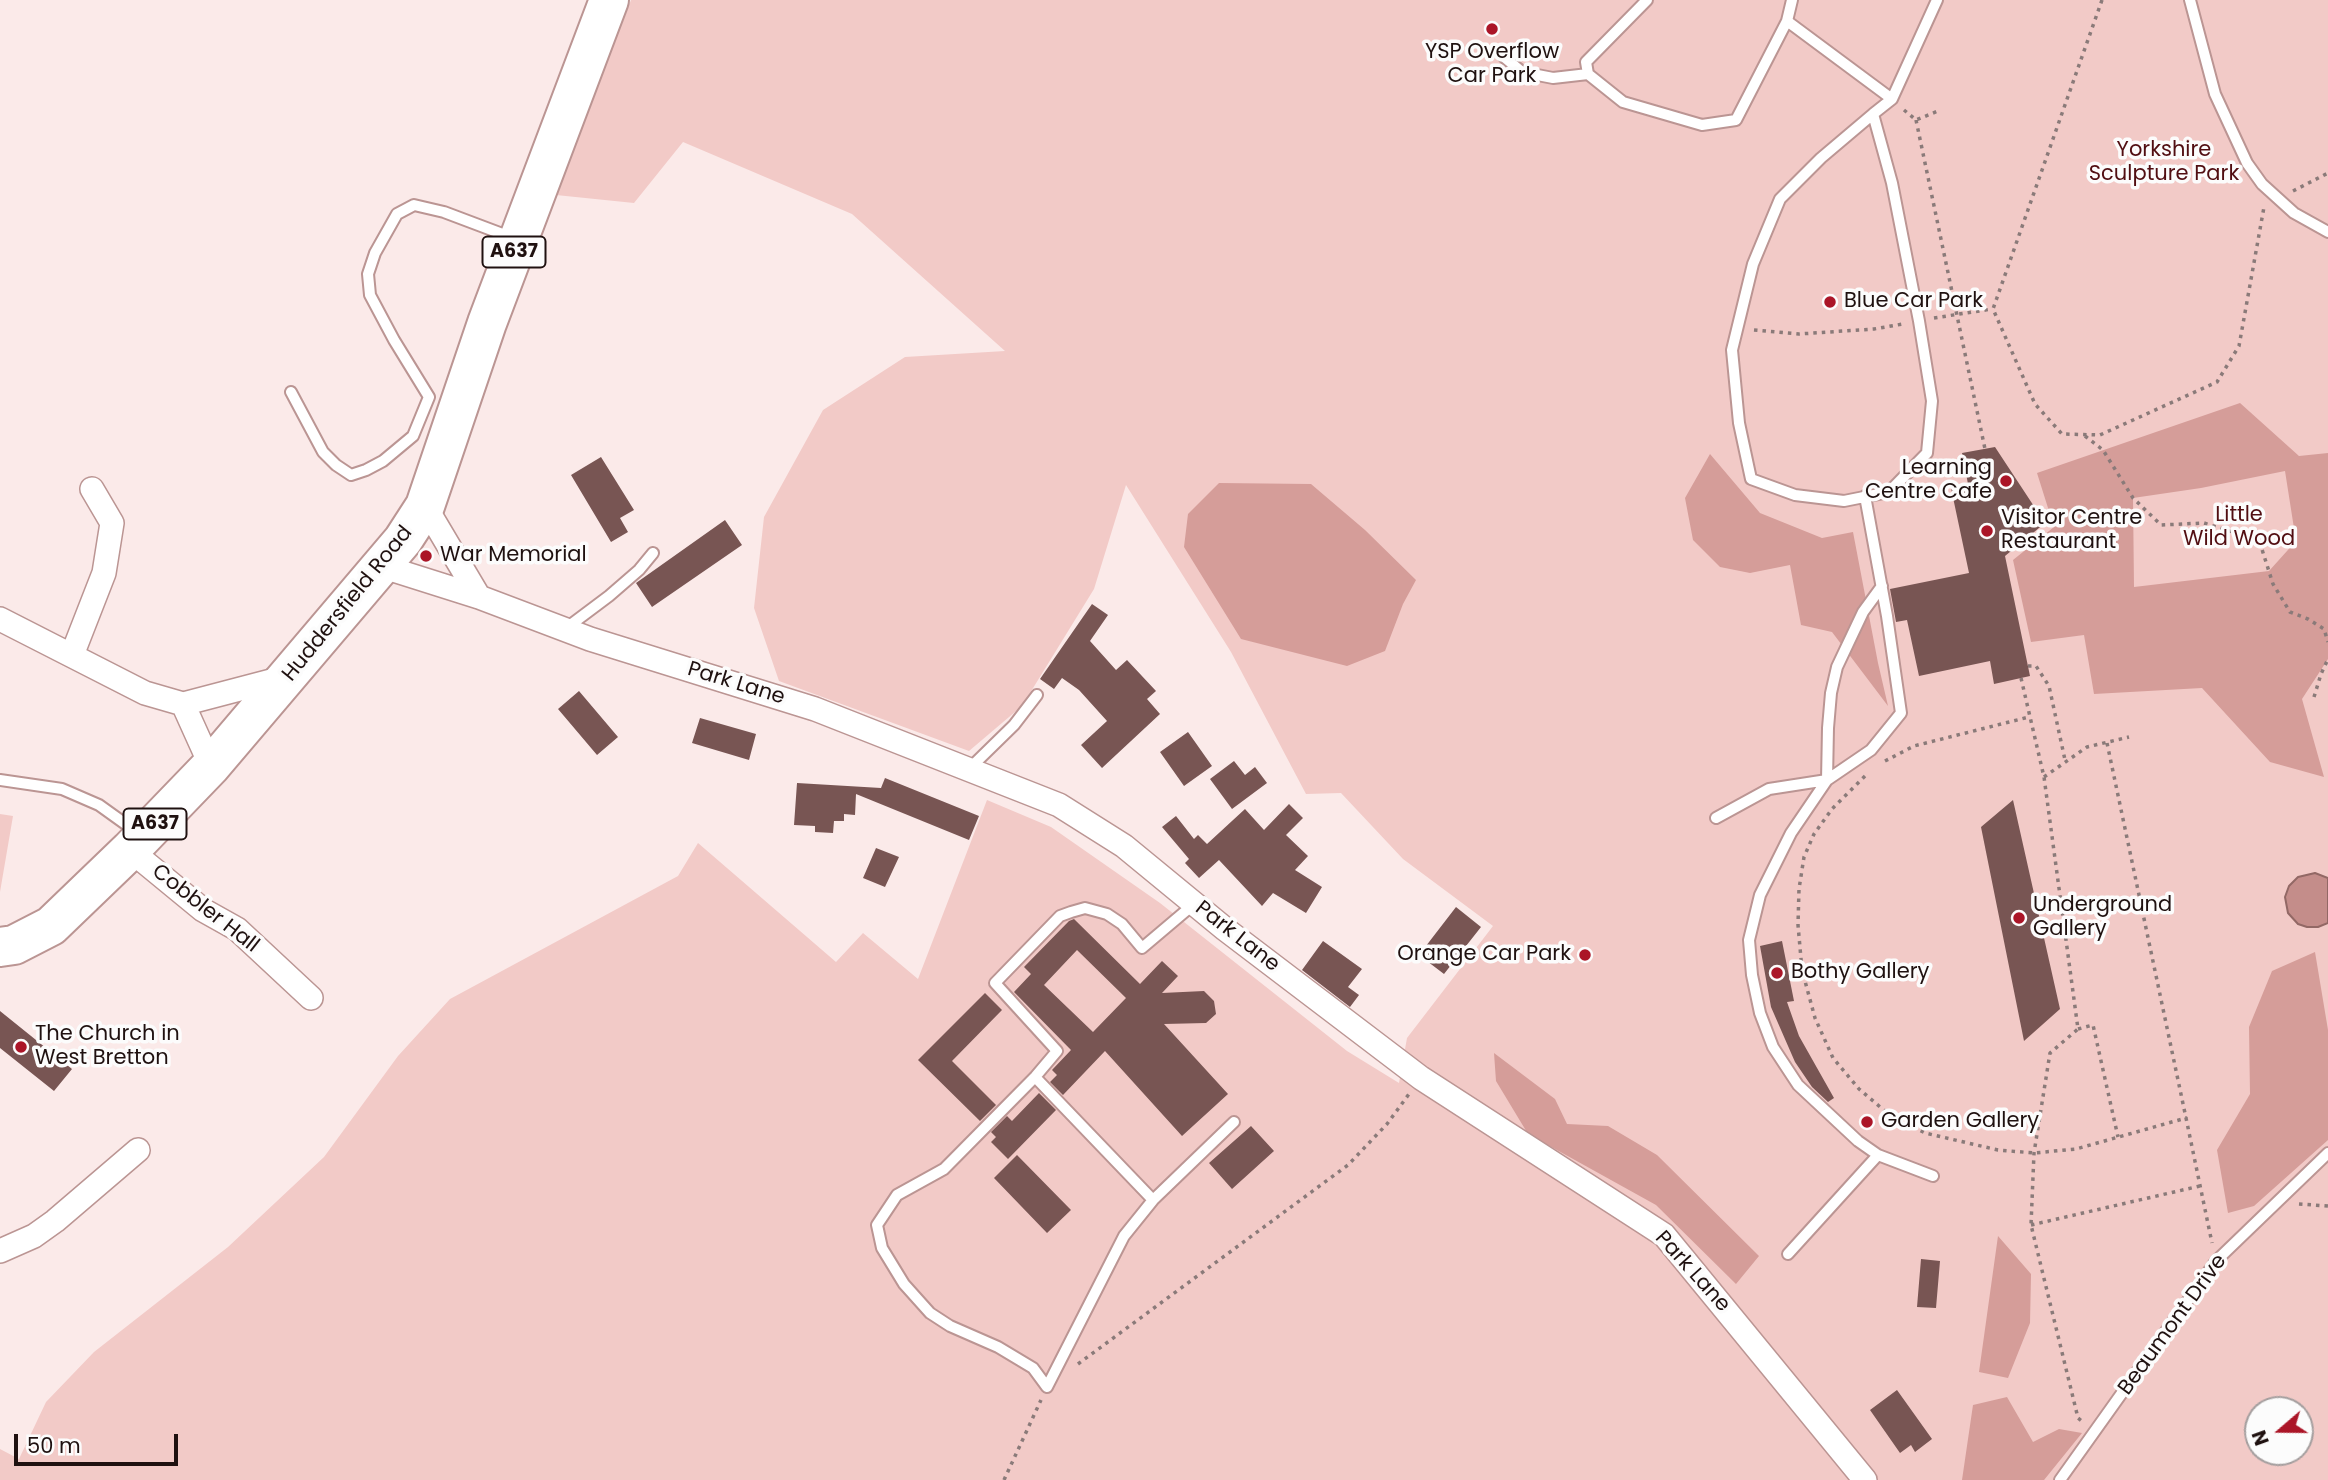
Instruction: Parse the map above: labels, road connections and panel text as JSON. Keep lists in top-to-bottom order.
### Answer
{
  "streets": {
    "highway": ["A637", "Huddersfield Road"],
    "street": ["Park Lane", "Cobbler Hall"],
    "lane": ["Beaumont Drive"]
  },
  "crossings": [
    ["Huddersfield Road", "Park Lane"],
    ["Huddersfield Road", "Cobbler Hall"]
  ],
  "parks": ["Yorkshire Sculpture Park", "Little Wild Wood"],
  "places": [
    "YSP Overflow Car Park",
    "Blue Car Park",
    "Learning Centre Cafe",
    "Visitor Centre Restaurant",
    "War Memorial",
    "Underground Gallery",
    "Orange Car Park",
    "Bothy Gallery",
    "The Church in West Bretton",
    "Garden Gallery"
  ],
  "scale_bar": "50 m",
  "north": "left"
}
